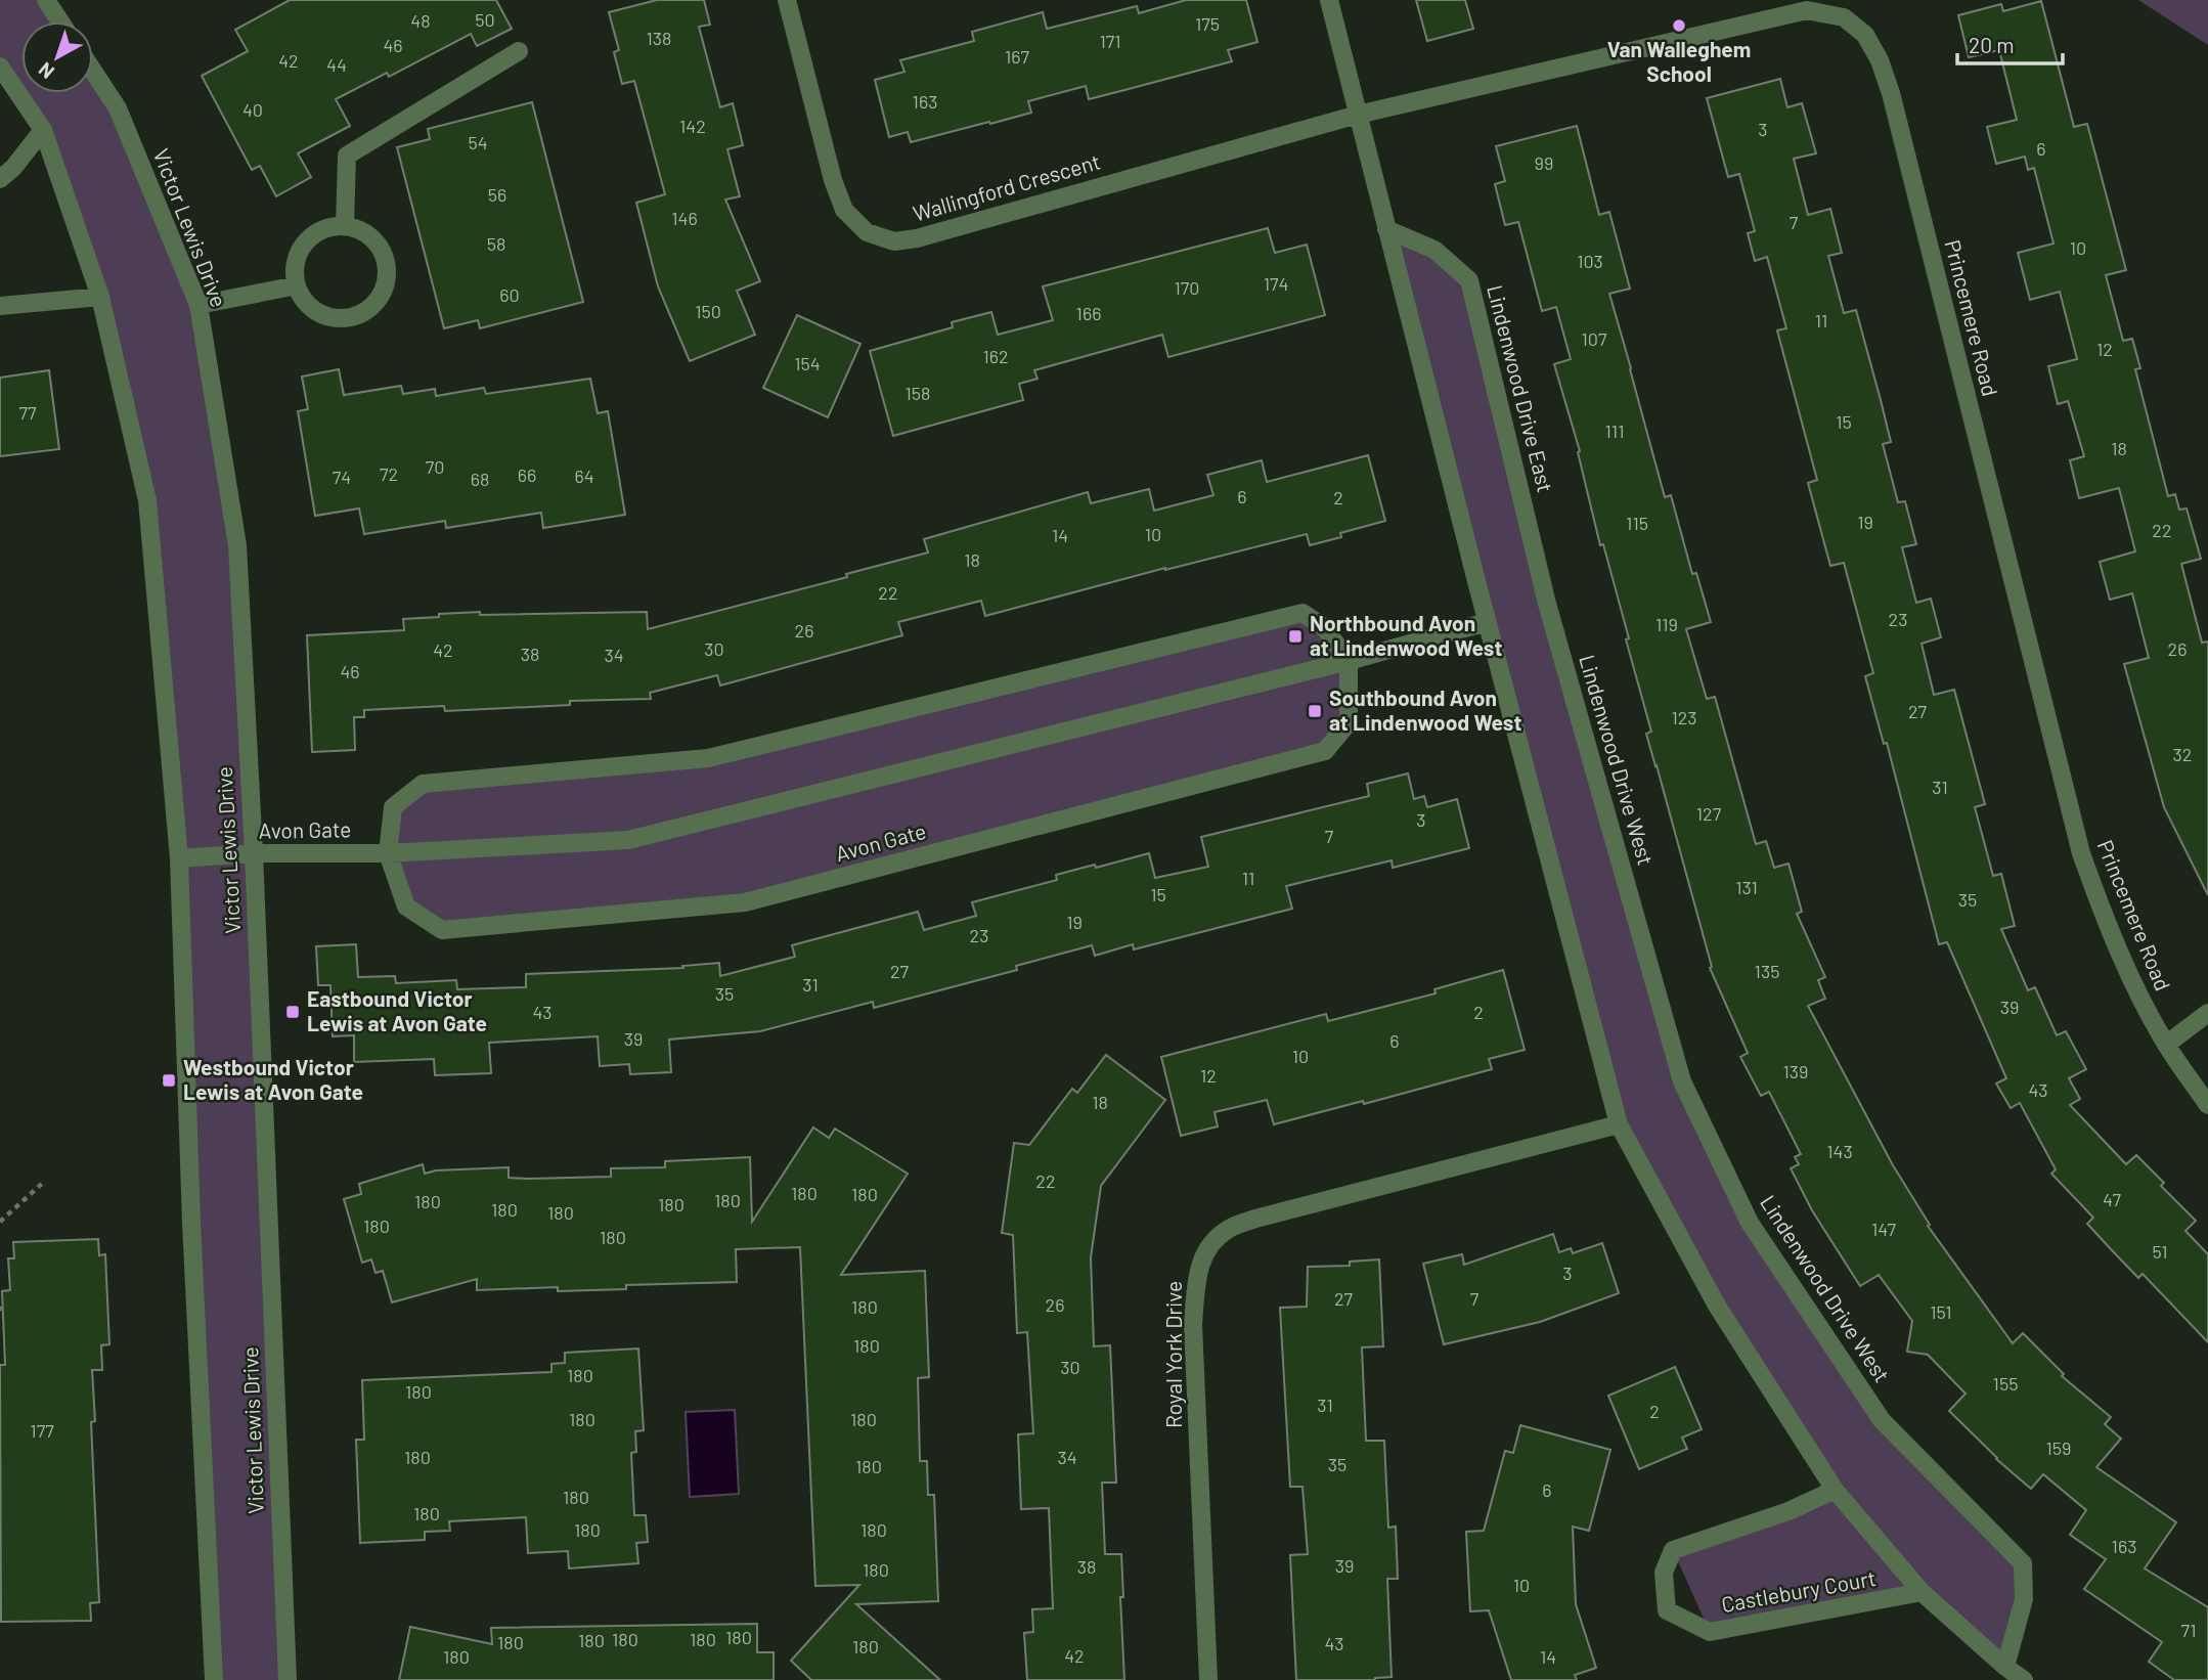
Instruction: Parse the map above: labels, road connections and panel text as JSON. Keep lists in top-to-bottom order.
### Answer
{
  "streets": {
    "street": [
      "Wallingford Crescent",
      "Victor Lewis Drive",
      "Princemere Road",
      "Lindenwood Drive East",
      "Lindenwood Drive West",
      "Avon Gate",
      "Royal York Drive",
      "Castlebury Court"
    ]
  },
  "crossings": [
    ["Wallingford Crescent", "Princemere Road"],
    ["Victor Lewis Drive", "Avon Gate"],
    ["Lindenwood Drive East", "Lindenwood Drive West"]
  ],
  "places": {
    "other": ["Van Walleghem School"],
    "transit": [
      "Northbound Avon at Lindenwood West",
      "Southbound Avon at Lindenwood West",
      "Eastbound Victor Lewis at Avon Gate",
      "Westbound Victor Lewis at Avon Gate"
    ]
  },
  "house_numbers": [
    "50",
    "48",
    "175",
    "138",
    "171",
    "46",
    "167",
    "42",
    "44",
    "163",
    "40",
    "142",
    "3",
    "54",
    "6",
    "99",
    "56",
    "146",
    "7",
    "58",
    "10",
    "103",
    "174",
    "170",
    "60",
    "150",
    "166",
    "11",
    "107",
    "12",
    "162",
    "154",
    "158",
    "77",
    "15",
    "111",
    "18",
    "70",
    "72",
    "66",
    "64",
    "74",
    "68",
    "6",
    "2",
    "19",
    "115",
    "22",
    "10",
    "14",
    "18",
    "22",
    "23",
    "119",
    "26",
    "30",
    "26",
    "42",
    "38",
    "34",
    "46",
    "27",
    "123",
    "32",
    "31",
    "127",
    "3",
    "7",
    "11",
    "131",
    "15",
    "35",
    "19",
    "23",
    "27",
    "135",
    "31",
    "35",
    "39",
    "43",
    "2",
    "39",
    "6",
    "10",
    "139",
    "12",
    "43",
    "18",
    "143",
    "22",
    "180",
    "180",
    "47",
    "180",
    "180",
    "180",
    "180",
    "180",
    "180",
    "147",
    "180",
    "51",
    "3",
    "27",
    "7",
    "26",
    "180",
    "151",
    "180",
    "30",
    "180",
    "155",
    "180",
    "31",
    "2",
    "180",
    "180",
    "177",
    "159",
    "180",
    "34",
    "35",
    "180",
    "6",
    "180",
    "180",
    "180",
    "180",
    "163",
    "39",
    "38",
    "180",
    "10",
    "71",
    "180",
    "180",
    "180",
    "180",
    "180",
    "43",
    "180",
    "42",
    "180",
    "14"
  ],
  "scale_bar": "20 m",
  "north": "bottom left"
}
